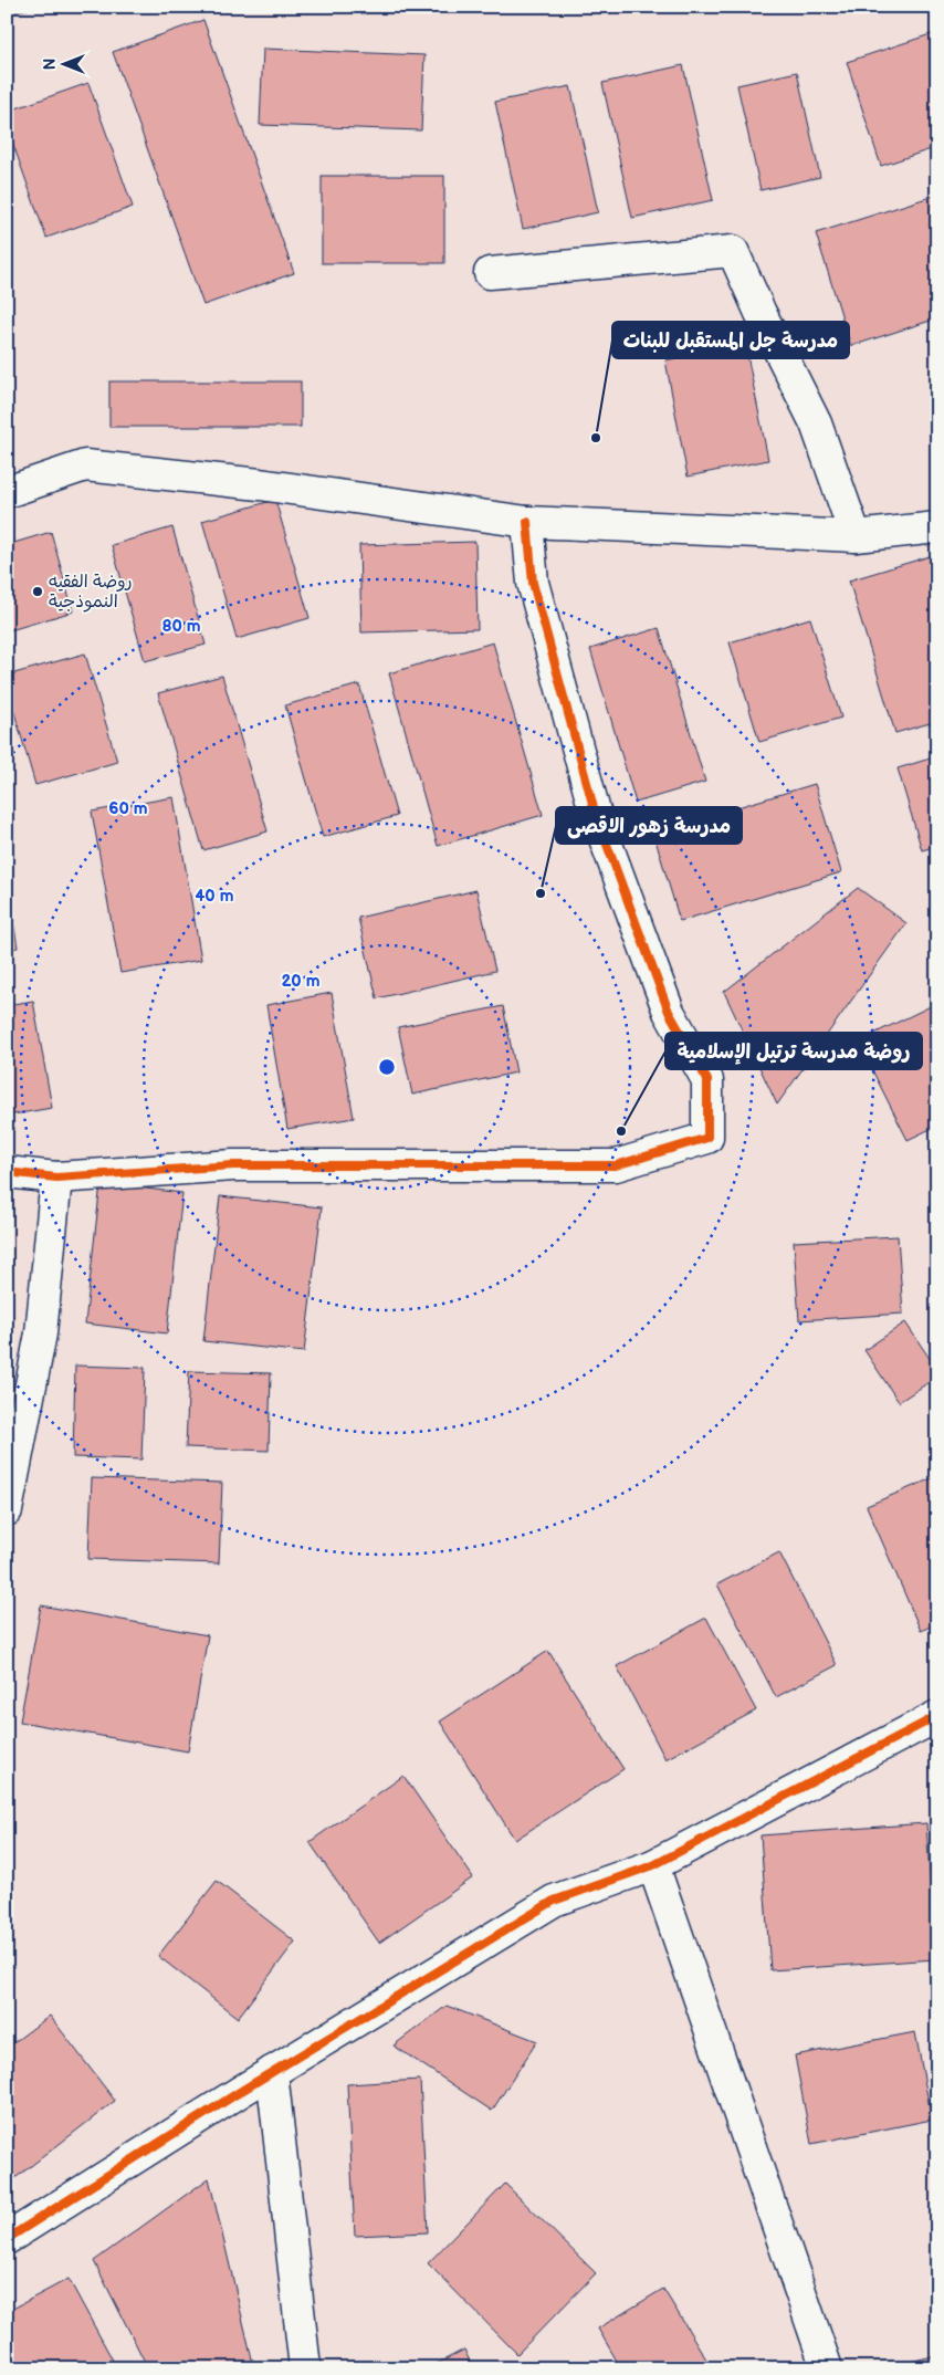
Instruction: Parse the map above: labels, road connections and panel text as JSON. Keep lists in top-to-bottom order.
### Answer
{
  "places": [
    "مدرسة جل المستقبل للبنات",
    "روضة الفقيه النموذجية",
    "مدرسة زهور الاقصى",
    "روضة مدرسة ترتيل الإسلامية"
  ],
  "north": "left",
  "rings": [
    "80 m",
    "60 m",
    "40 m",
    "20 m"
  ]
}
